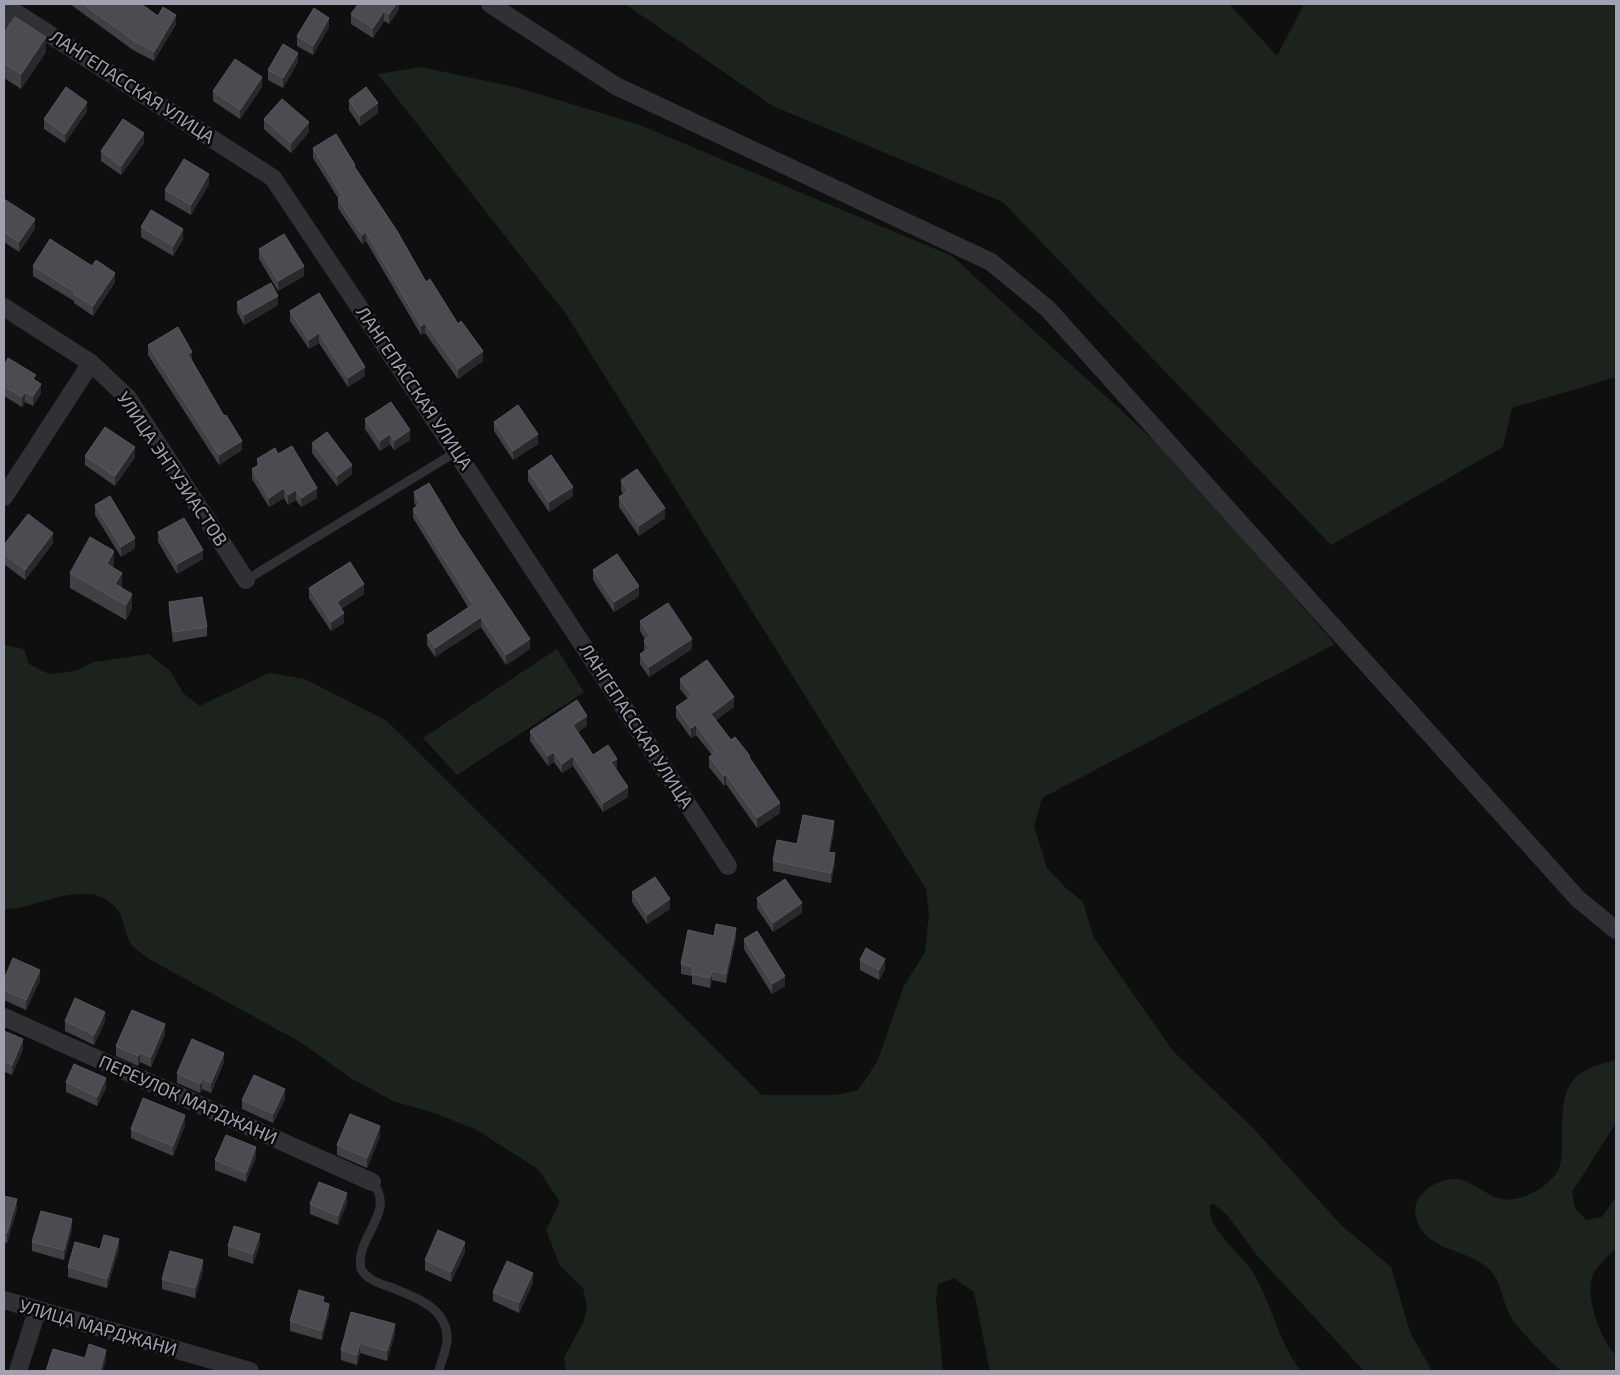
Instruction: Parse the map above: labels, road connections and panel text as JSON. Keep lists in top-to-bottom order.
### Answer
{
  "streets": {
    "street": [
      "ЛАНГЕПАССКАЯ УЛИЦА",
      "УЛИЦА ЭНТУЗИАСТОВ",
      "ПЕРЕУЛОК МАРДЖАНИ",
      "УЛИЦА МАРДЖАНИ"
    ]
  }
}
